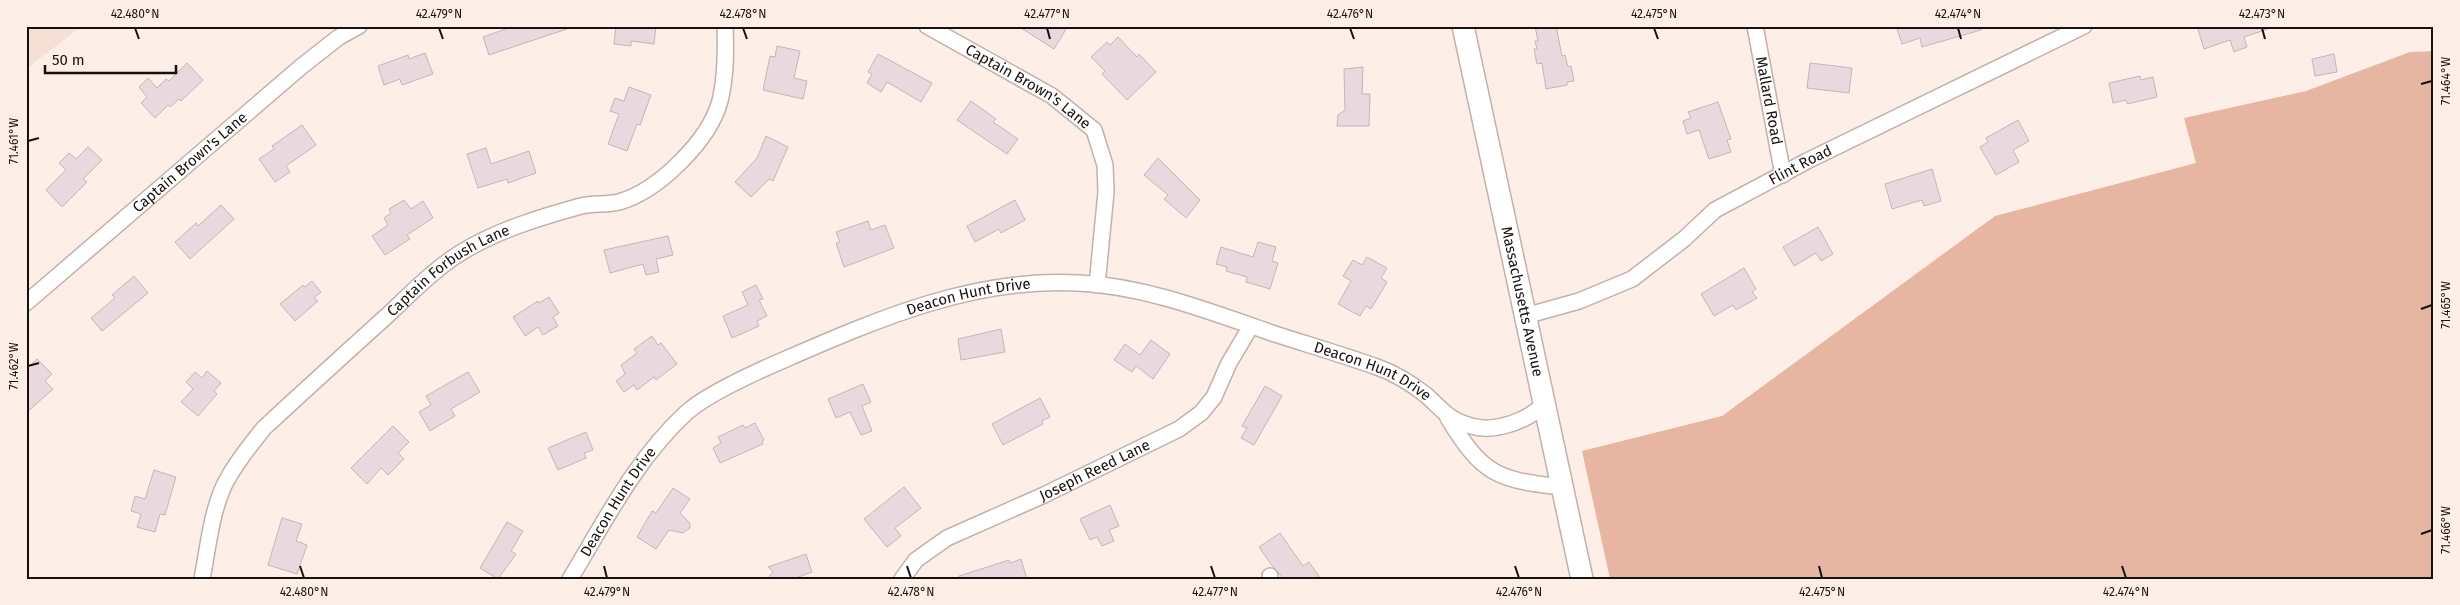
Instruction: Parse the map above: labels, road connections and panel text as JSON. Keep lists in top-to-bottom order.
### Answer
{
  "streets": {
    "main road": ["Massachusetts Avenue"],
    "street": [
      "Captain Brown's Lane",
      "Mallard Road",
      "Flint Road",
      "Captain Forbush Lane",
      "Deacon Hunt Drive",
      "Joseph Reed Lane"
    ]
  },
  "crossings": [
    ["Captain Brown's Lane", "Deacon Hunt Drive"],
    ["Mallard Road", "Flint Road"],
    ["Flint Road", "Massachusetts Avenue"],
    ["Deacon Hunt Drive", "Massachusetts Avenue"],
    ["Deacon Hunt Drive", "Joseph Reed Lane"]
  ],
  "scale_bar": "50 m",
  "coordinates": [
    "42.480°N",
    "42.479°N",
    "42.478°N",
    "42.477°N",
    "42.476°N",
    "42.475°N",
    "42.474°N",
    "42.473°N",
    "71.464°W",
    "71.461°W",
    "71.465°W",
    "71.462°W",
    "71.466°W"
  ]
}
